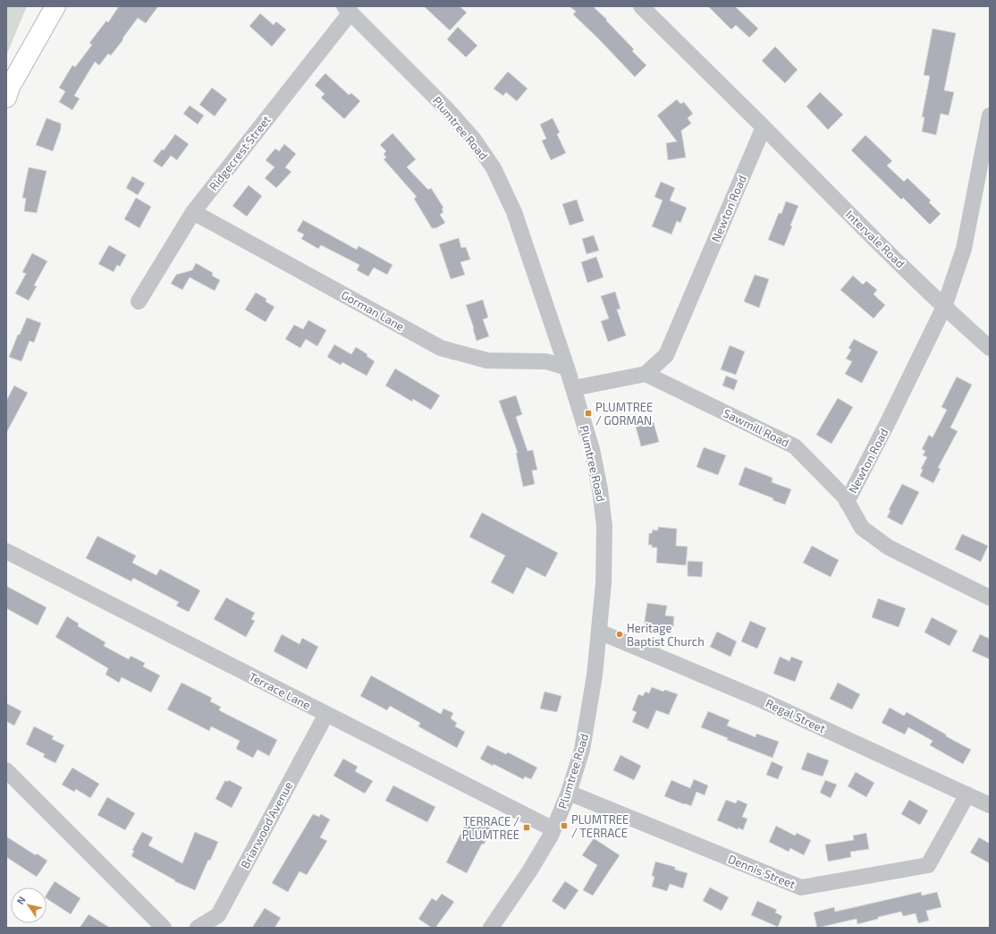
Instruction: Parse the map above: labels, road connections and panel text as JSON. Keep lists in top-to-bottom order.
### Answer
{
  "streets": {
    "street": [
      "Plumtree Road",
      "Ridgecrest Street",
      "Newton Road",
      "Intervale Road",
      "Gorman Lane",
      "Sawmill Road",
      "Terrace Lane",
      "Regal Street",
      "Briarwood Avenue",
      "Dennis Street"
    ]
  },
  "crossings": [
    ["Plumtree Road", "Ridgecrest Street"],
    ["Plumtree Road", "Gorman Lane"],
    ["Plumtree Road", "Terrace Lane"],
    ["Plumtree Road", "Regal Street"],
    ["Plumtree Road", "Dennis Street"],
    ["Ridgecrest Street", "Gorman Lane"],
    ["Newton Road", "Intervale Road"],
    ["Newton Road", "Sawmill Road"],
    ["Terrace Lane", "Briarwood Avenue"],
    ["Regal Street", "Dennis Street"]
  ],
  "places": {
    "transit": ["PLUMTREE / GORMAN", "PLUMTREE / TERRACE", "TERRACE / PLUMTREE"],
    "other": ["Heritage Baptist Church"]
  },
  "north": "top left"
}
